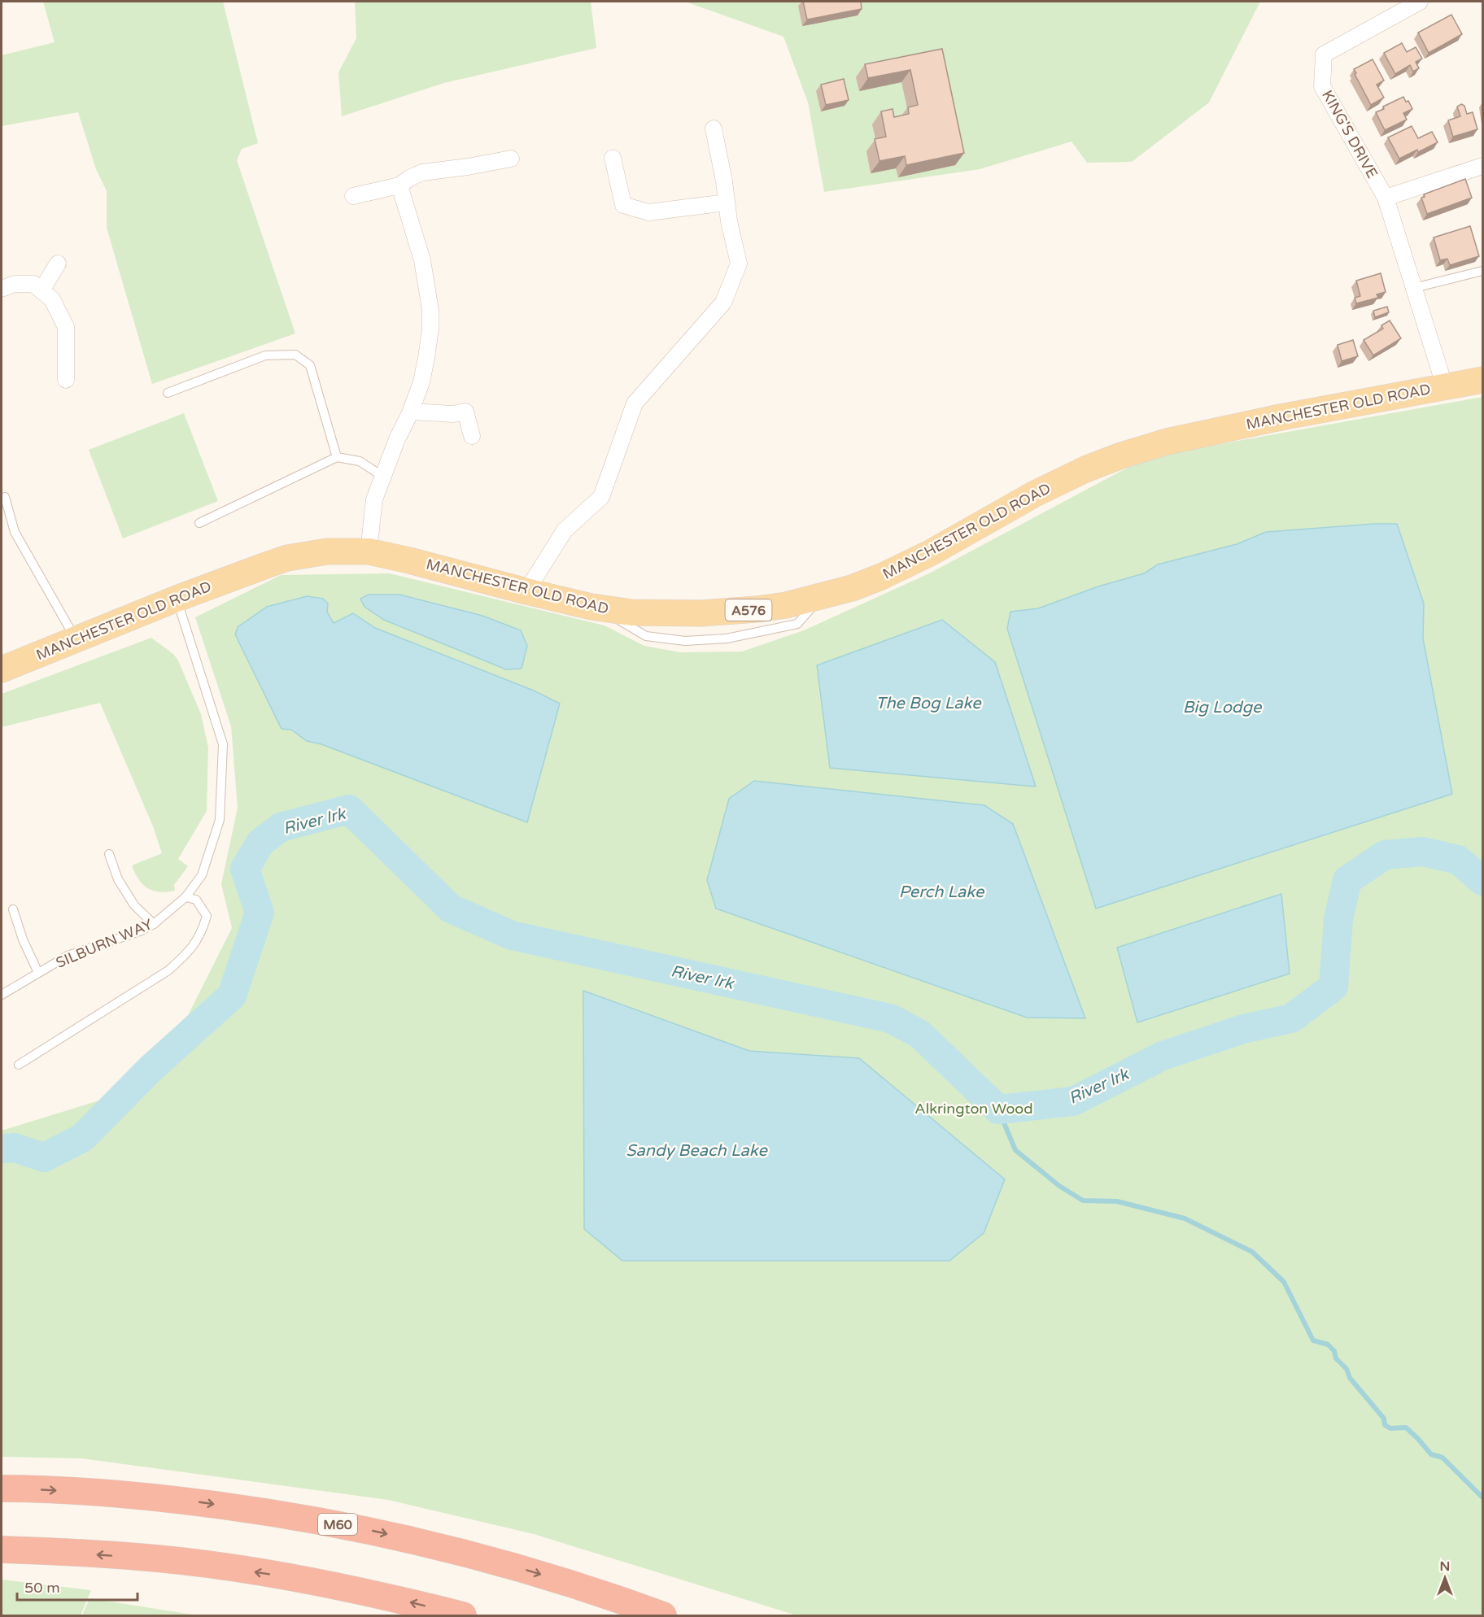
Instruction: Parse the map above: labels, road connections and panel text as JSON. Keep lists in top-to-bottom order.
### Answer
{
  "streets": {
    "highway": ["M60"],
    "main road": ["MANCHESTER OLD ROAD", "A576"],
    "street": ["KING'S DRIVE"],
    "lane": ["SILBURN WAY"]
  },
  "crossings": [
    ["KING'S DRIVE", "MANCHESTER OLD ROAD"],
    ["MANCHESTER OLD ROAD", "SILBURN WAY"]
  ],
  "water": [
    "The Bog Lake",
    "Big Lodge",
    "River Irk",
    "Perch Lake",
    "Sandy Beach Lake"
  ],
  "parks": ["Alkrington Wood"],
  "scale_bar": "50 m",
  "north": "top"
}
